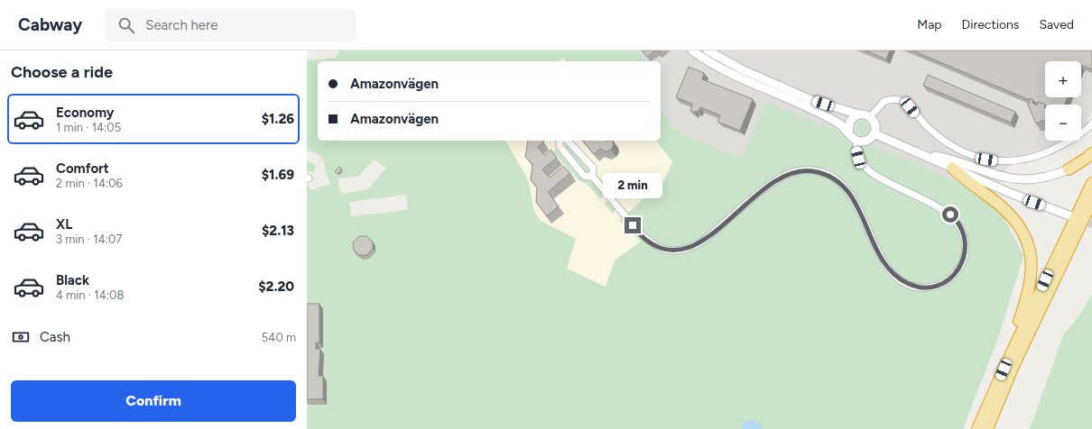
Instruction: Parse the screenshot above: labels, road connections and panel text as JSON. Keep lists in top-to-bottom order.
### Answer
{
  "page": {
    "header": "Cabway",
    "search": "Search here",
    "nav": ["Map", "Directions", "Saved"],
    "heading": "Choose a ride",
    "map_buttons": ["+", "−"],
    "banner": ["Amazonvägen", "Amazonvägen"],
    "list": [
      {
        "name": "Economy",
        "note": "1 min · 14:05",
        "value": "$1.26"
      },
      {
        "name": "Comfort",
        "note": "2 min · 14:06",
        "value": "$1.69"
      },
      {
        "name": "XL",
        "note": "3 min · 14:07",
        "value": "$2.13"
      },
      {
        "name": "Black",
        "note": "4 min · 14:08",
        "value": "$2.20"
      }
    ],
    "bubble": "2 min",
    "pay": ["Cash", "540 m"],
    "buttons": "Confirm"
  }
}
